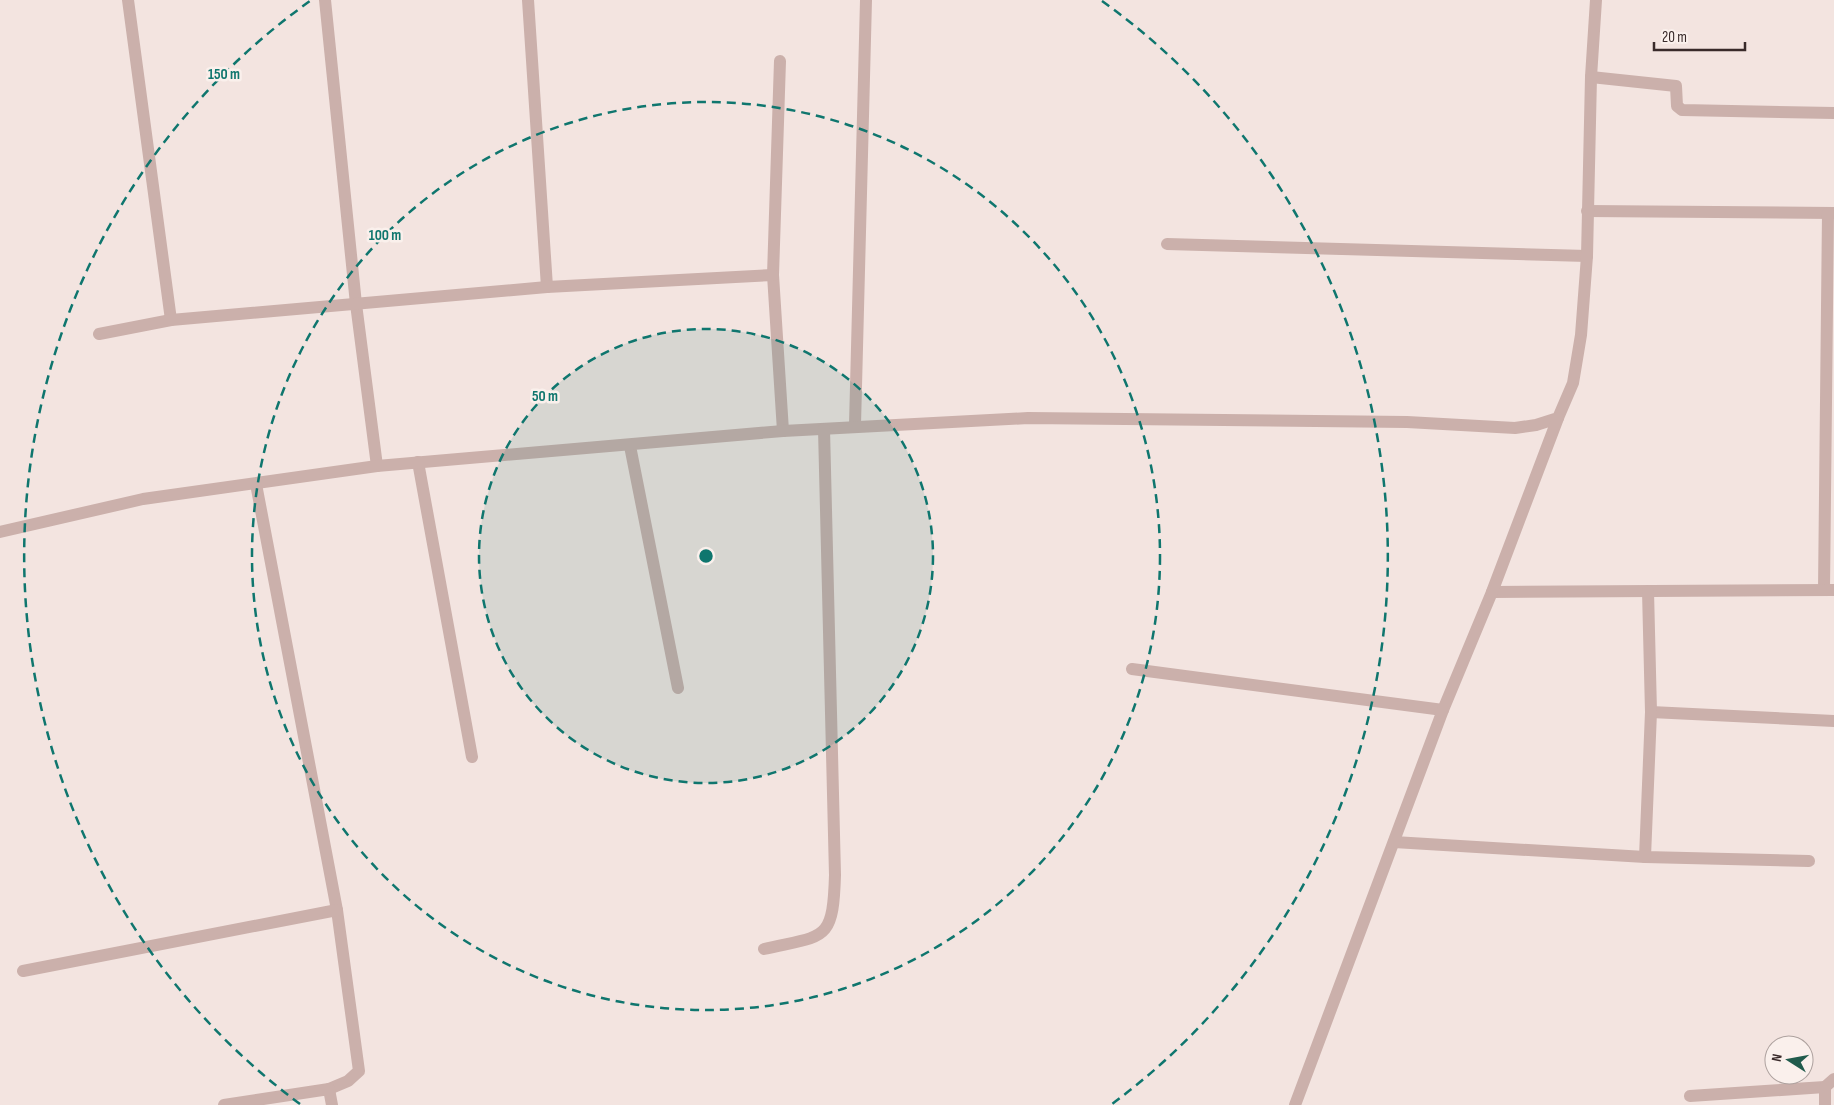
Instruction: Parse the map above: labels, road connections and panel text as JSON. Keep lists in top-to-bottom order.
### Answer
{
  "scale_bar": "20 m",
  "north": "left",
  "rings": ["150 m", "100 m", "50 m"]
}
